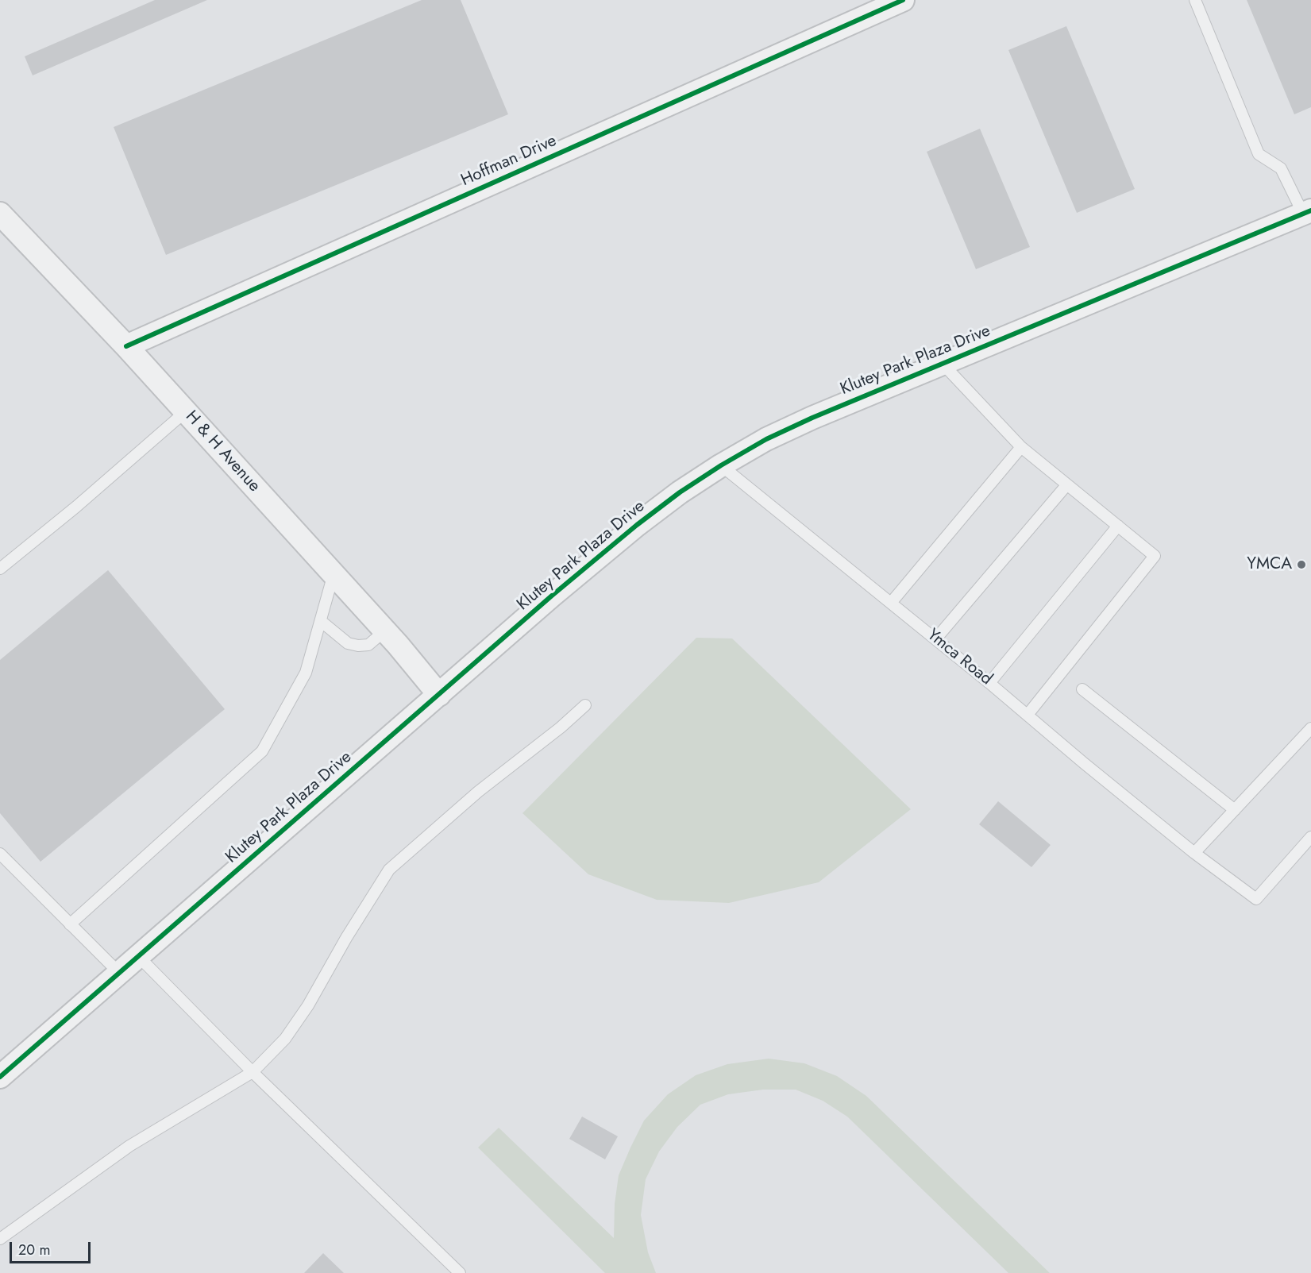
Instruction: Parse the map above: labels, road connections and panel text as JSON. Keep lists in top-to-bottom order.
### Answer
{
  "streets": {
    "street": ["Hoffman Drive", "Klutey Park Plaza Drive", "H & H Avenue"],
    "lane": ["Ymca Road"]
  },
  "crossings": [
    ["Hoffman Drive", "H & H Avenue"],
    ["Klutey Park Plaza Drive", "H & H Avenue"],
    ["Klutey Park Plaza Drive", "Ymca Road"]
  ],
  "places": ["YMCA"],
  "scale_bar": "20 m"
}
